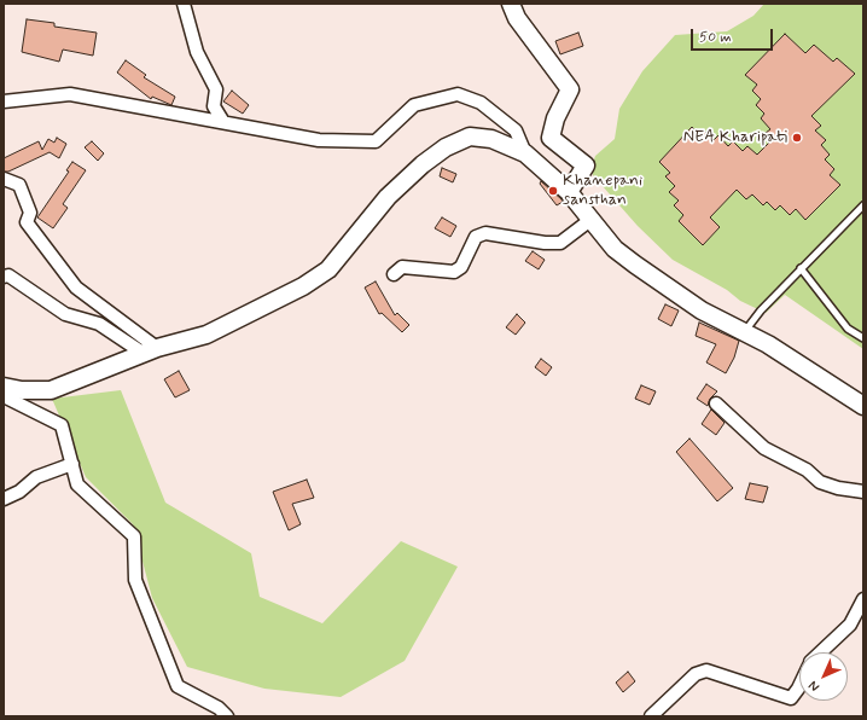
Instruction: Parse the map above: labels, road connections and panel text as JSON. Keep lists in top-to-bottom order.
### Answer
{
  "places": ["NEA Kharipati", "Khanepani sansthan"],
  "scale_bar": "50 m",
  "north": "bottom left"
}
